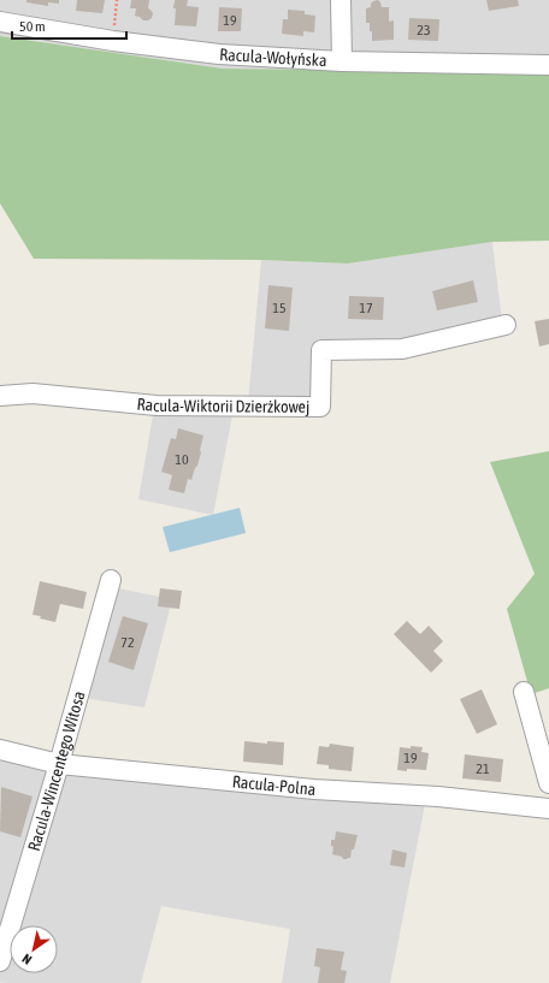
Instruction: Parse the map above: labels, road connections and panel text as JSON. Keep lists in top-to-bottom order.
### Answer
{
  "streets": {
    "street": [
      "Racula-Wołyńska",
      "Racula-Wiktorii Dzierżkowej",
      "Racula-Wincentego Witosa",
      "Racula-Polna"
    ]
  },
  "crossings": [
    ["Racula-Wincentego Witosa", "Racula-Polna"]
  ],
  "house_numbers": [
    "19",
    "23",
    "15",
    "17",
    "10",
    "72",
    "19",
    "21"
  ],
  "scale_bar": "50 m",
  "north": "bottom left"
}
